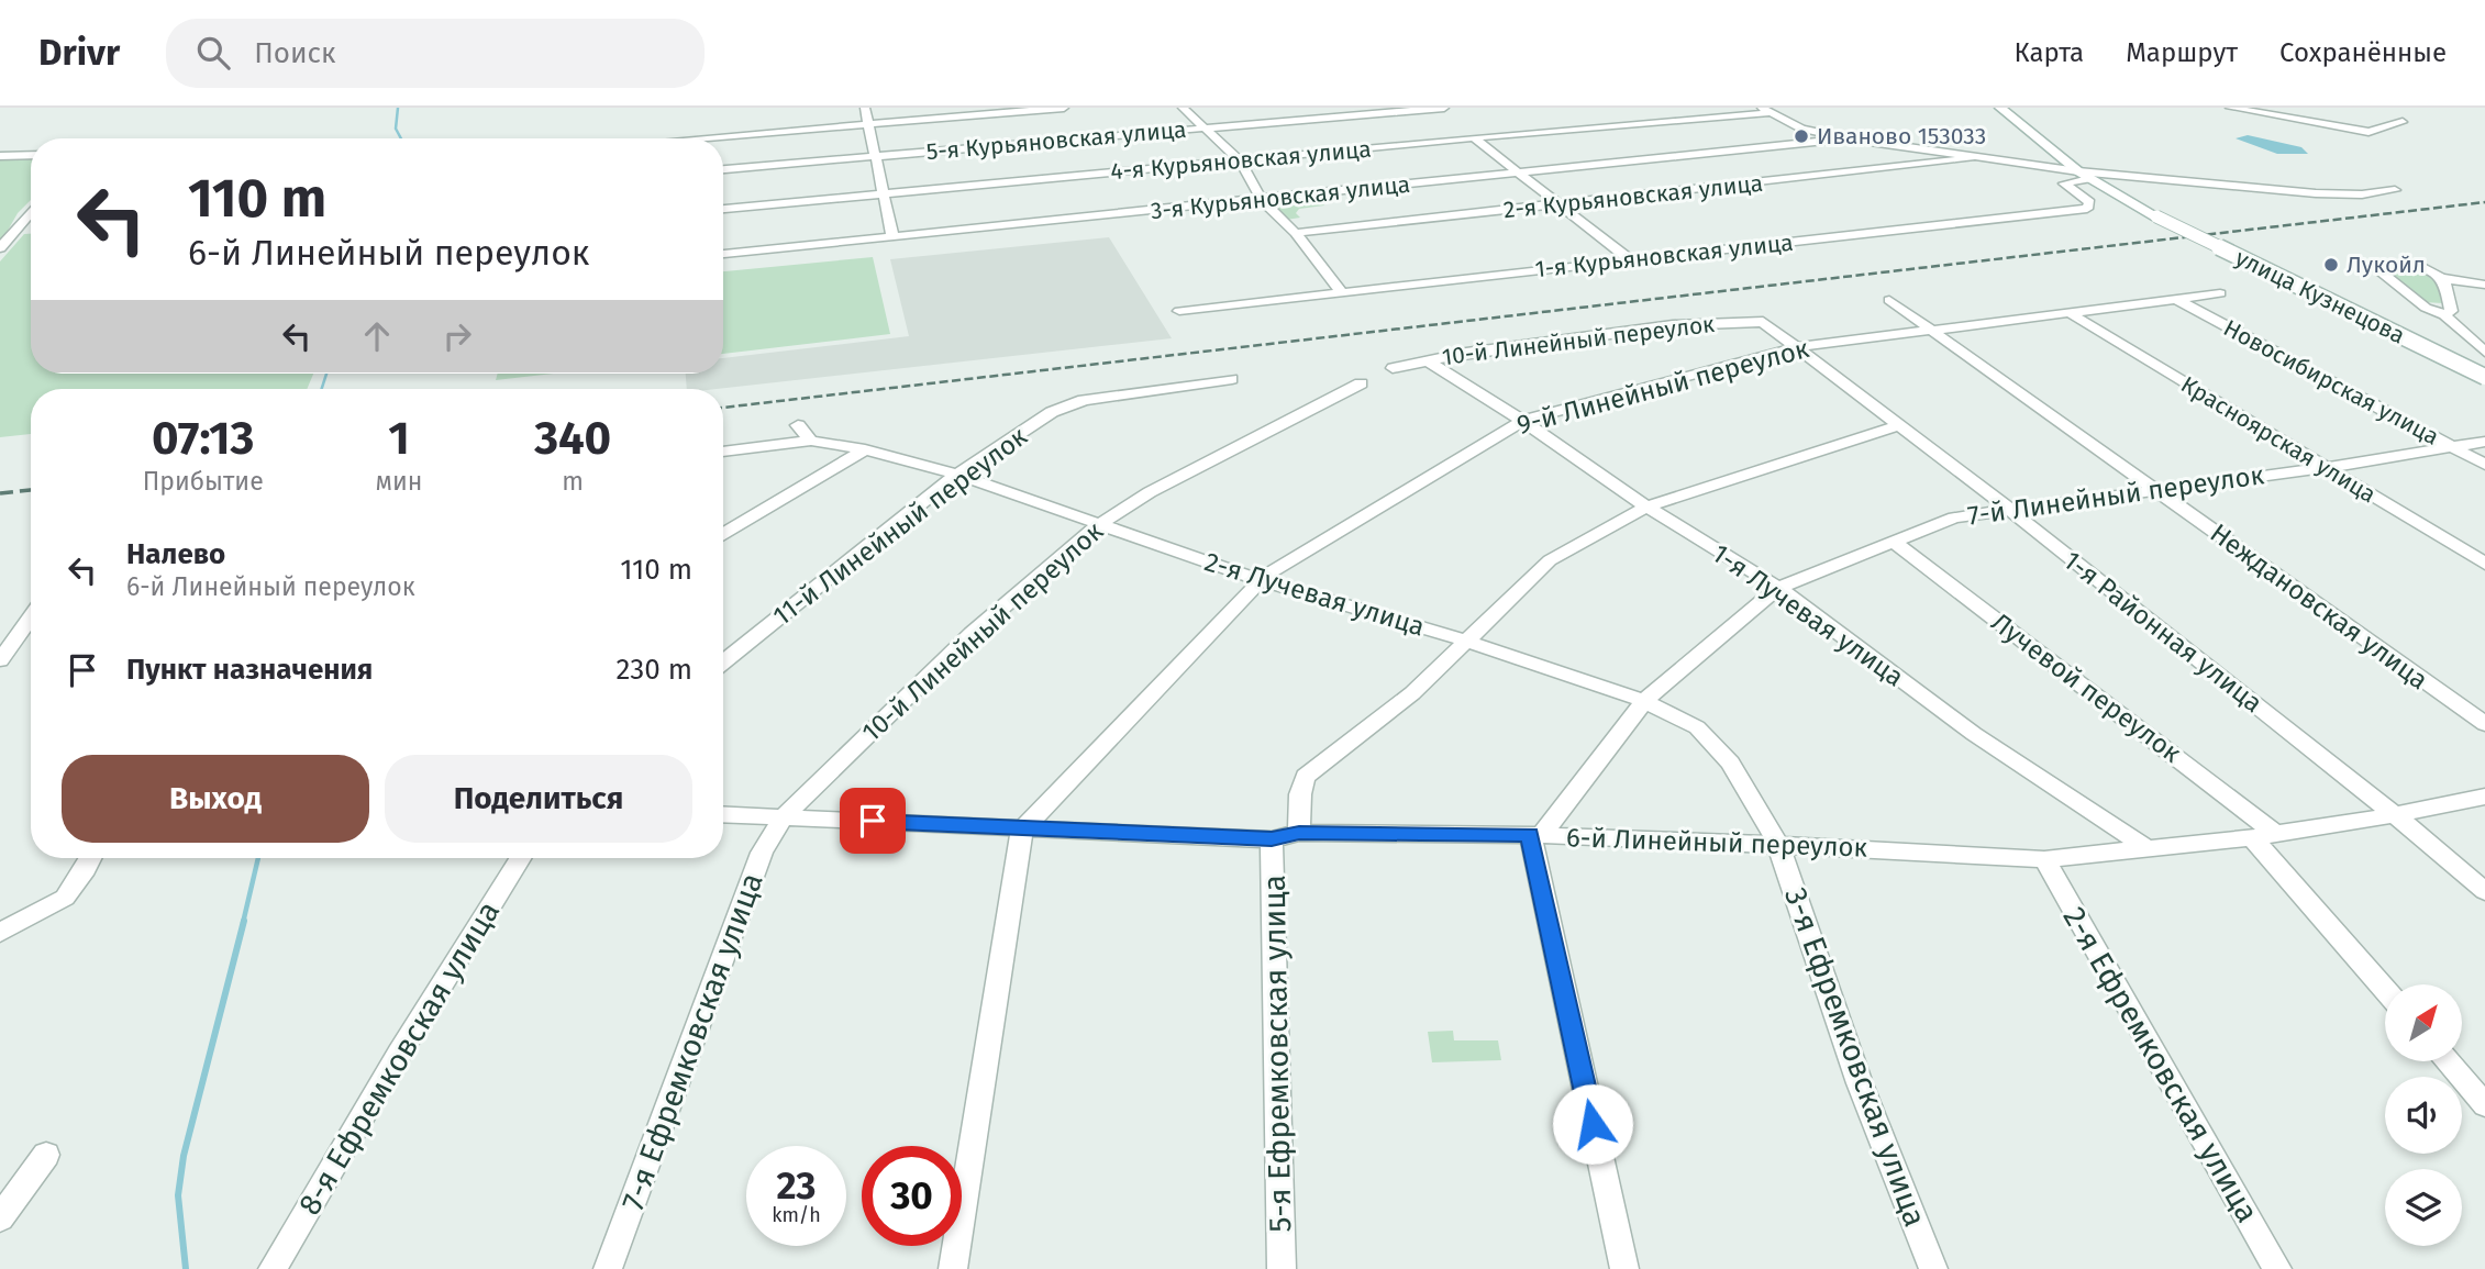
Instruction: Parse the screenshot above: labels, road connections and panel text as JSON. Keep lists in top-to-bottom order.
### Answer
{
  "streets": {
    "main road": ["улица Кузнецова"],
    "street": [
      "5-я Курьяновская улица",
      "4-я Курьяновская улица",
      "2-я Курьяновская улица",
      "3-я Курьяновская улица",
      "1-я Курьяновская улица",
      "10-й Линейный переулок",
      "Новосибирская улица",
      "9-й Линейный переулок",
      "Красноярская улица",
      "7-й Линейный переулок",
      "11-й Линейный переулок",
      "2-я Лучевая улица",
      "Неждановская улица",
      "1-я Лучевая улица",
      "1-я Районная улица",
      "Лучевой переулок",
      "6-й Линейный переулок",
      "7-я Ефремковская улица",
      "5-я Ефремковская улица",
      "3-я Ефремковская улица",
      "8-я Ефремковская улица",
      "2-я Ефремковская улица"
    ]
  },
  "crossings": [
    ["1-я Курьяновская улица", "улица Кузнецова"],
    ["10-й Линейный переулок", "2-я Лучевая улица"],
    ["10-й Линейный переулок", "1-я Лучевая улица"],
    ["10-й Линейный переулок", "1-я Районная улица"],
    ["10-й Линейный переулок", "6-й Линейный переулок"],
    ["10-й Линейный переулок", "7-я Ефремковская улица"],
    ["Новосибирская улица", "9-й Линейный переулок"],
    ["Новосибирская улица", "7-й Линейный переулок"],
    ["9-й Линейный переулок", "Красноярская улица"],
    ["9-й Линейный переулок", "2-я Лучевая улица"],
    ["9-й Линейный переулок", "Неждановская улица"],
    ["9-й Линейный переулок", "1-я Лучевая улица"],
    ["9-й Линейный переулок", "1-я Районная улица"],
    ["9-й Линейный переулок", "6-й Линейный переулок"],
    ["Красноярская улица", "7-й Линейный переулок"],
    ["7-й Линейный переулок", "2-я Лучевая улица"],
    ["7-й Линейный переулок", "Неждановская улица"],
    ["7-й Линейный переулок", "1-я Лучевая улица"],
    ["7-й Линейный переулок", "1-я Районная улица"],
    ["7-й Линейный переулок", "Лучевой переулок"],
    ["7-й Линейный переулок", "6-й Линейный переулок"],
    ["11-й Линейный переулок", "2-я Лучевая улица"],
    ["2-я Лучевая улица", "6-й Линейный переулок"],
    ["2-я Лучевая улица", "3-я Ефремковская улица"],
    ["1-я Лучевая улица", "6-й Линейный переулок"],
    ["1-я Районная улица", "6-й Линейный переулок"],
    ["Лучевой переулок", "6-й Линейный переулок"],
    ["6-й Линейный переулок", "7-я Ефремковская улица"],
    ["6-й Линейный переулок", "5-я Ефремковская улица"],
    ["6-й Линейный переулок", "3-я Ефремковская улица"],
    ["6-й Линейный переулок", "2-я Ефремковская улица"]
  ],
  "places": ["Иваново 153033", "Лукойл"],
  "north": "top right",
  "page": {
    "header": "Drivr",
    "search": "Поиск",
    "nav": ["Карта", "Маршрут", "Сохранённые"],
    "turn": ["110 m", "6-й Линейный переулок"],
    "eta": [
      "07:13",
      "Прибытие",
      "1",
      "мин",
      "340",
      "m"
    ],
    "list": [
      {
        "name": "Налево",
        "note": "6-й Линейный переулок",
        "value": "110 m"
      },
      {
        "name": "Пункт назначения",
        "value": "230 m"
      }
    ],
    "buttons": ["Выход", "Поделиться"],
    "speed": "23 km/h",
    "limit": "30"
  }
}
